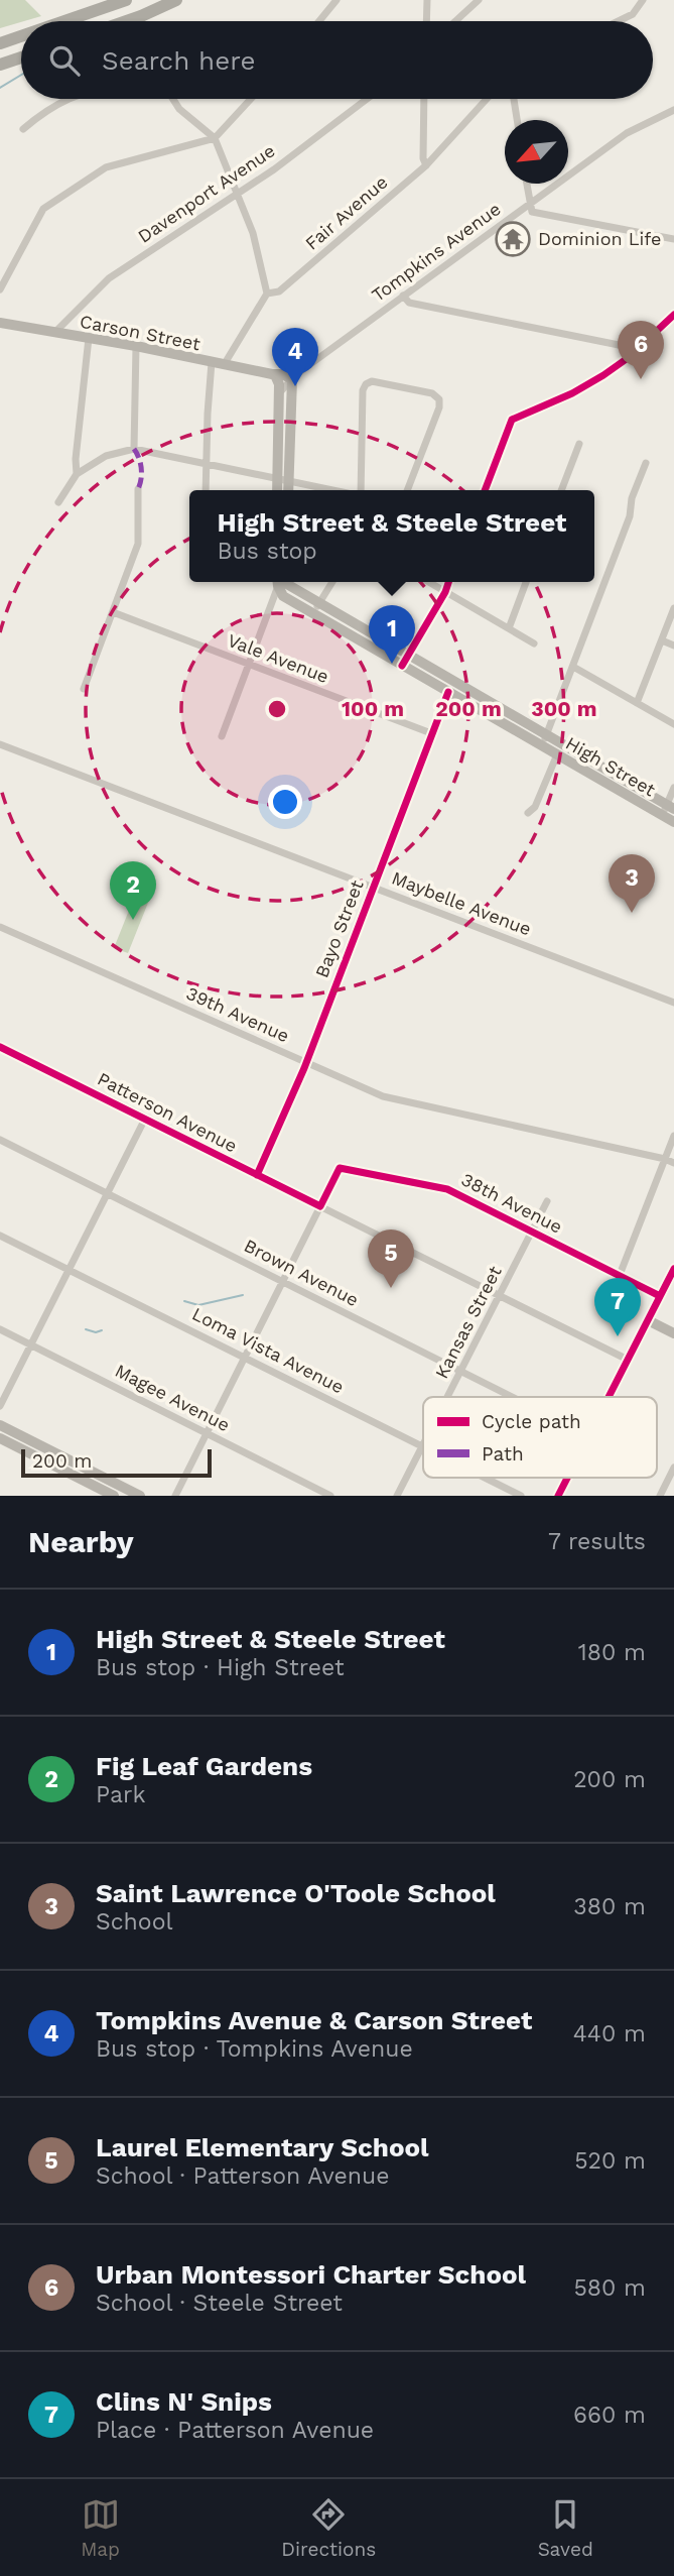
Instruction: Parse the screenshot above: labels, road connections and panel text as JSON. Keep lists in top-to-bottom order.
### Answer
{
  "streets": {
    "street": [
      "Davenport Avenue",
      "Fair Avenue",
      "Tompkins Avenue",
      "Carson Street",
      "Vale Avenue",
      "High Street",
      "Maybelle Avenue",
      "Bayo Street",
      "39th Avenue",
      "Patterson Avenue",
      "38th Avenue",
      "Brown Avenue",
      "Kansas Street",
      "Loma Vista Avenue",
      "Magee Avenue"
    ]
  },
  "crossings": [
    ["Davenport Avenue", "Carson Street"],
    ["Fair Avenue", "Carson Street"],
    ["Vale Avenue", "Bayo Street"],
    ["High Street", "Bayo Street"],
    ["Maybelle Avenue", "Bayo Street"],
    ["Bayo Street", "39th Avenue"],
    ["Bayo Street", "Patterson Avenue"],
    ["Patterson Avenue", "38th Avenue"],
    ["Patterson Avenue", "Kansas Street"],
    ["38th Avenue", "Kansas Street"],
    ["Brown Avenue", "Kansas Street"],
    ["Kansas Street", "Loma Vista Avenue"]
  ],
  "places": {
    "temple": ["Dominion Life"]
  },
  "legend": ["Cycle path", "Path"],
  "scale_bar": "200 m",
  "north": "bottom left",
  "page": {
    "search": "Search here",
    "pins": [
      "6",
      "4",
      "1",
      "3",
      "2",
      "5",
      "7"
    ],
    "popup": ["High Street & Steele Street", "Bus stop"],
    "scale": "200 m",
    "heading": ["Nearby", "7 results"],
    "list": [
      {
        "mark": "1",
        "name": "High Street & Steele Street",
        "note": "Bus stop · High Street",
        "value": "180 m"
      },
      {
        "mark": "2",
        "name": "Fig Leaf Gardens",
        "note": "Park",
        "value": "200 m"
      },
      {
        "mark": "3",
        "name": "Saint Lawrence O'Toole School",
        "note": "School",
        "value": "380 m"
      },
      {
        "mark": "4",
        "name": "Tompkins Avenue & Carson Street",
        "note": "Bus stop · Tompkins Avenue",
        "value": "440 m"
      },
      {
        "mark": "5",
        "name": "Laurel Elementary School",
        "note": "School · Patterson Avenue",
        "value": "520 m"
      },
      {
        "mark": "6",
        "name": "Urban Montessori Charter School",
        "note": "School · Steele Street",
        "value": "580 m"
      },
      {
        "mark": "7",
        "name": "Clins N' Snips",
        "note": "Place · Patterson Avenue",
        "value": "660 m"
      }
    ],
    "nav": ["Map", "Directions", "Saved"]
  },
  "rings": ["100 m", "200 m", "300 m"]
}
